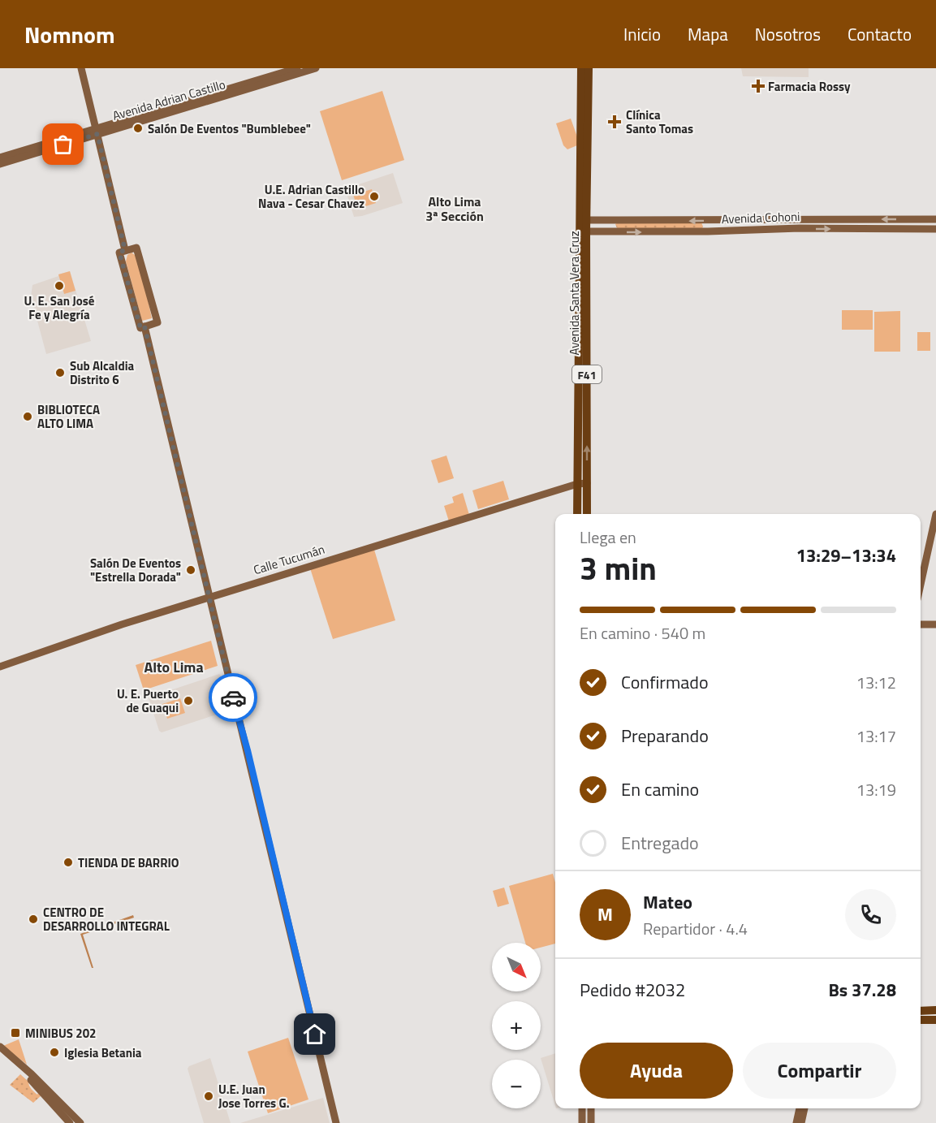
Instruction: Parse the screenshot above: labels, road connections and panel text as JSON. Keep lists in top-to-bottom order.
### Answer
{
  "streets": {
    "main road": ["Avenida Santa Vera Cruz", "F41"],
    "street": ["Avenida Adrian Castillo", "Avenida Cohoni", "Calle Tucumán"]
  },
  "crossings": [
    ["Avenida Cohoni", "Avenida Santa Vera Cruz"],
    ["Avenida Santa Vera Cruz", "Calle Tucumán"]
  ],
  "districts": ["Alto Lima 3ª Sección", "Alto Lima"],
  "places": {
    "health": ["Farmacia Rossy", "Clínica Santo Tomas"],
    "other": [
      "Salón De Eventos \"Bumblebee\"",
      "U.E. Adrian Castillo Nava - Cesar Chavez",
      "U. E. San José Fe y Alegría",
      "Sub Alcaldia Distrito 6",
      "BIBLIOTECA ALTO LIMA",
      "Salón De Eventos \"Estrella Dorada\"",
      "U. E. Puerto de Guaqui",
      "TIENDA DE BARRIO",
      "CENTRO DE DESARROLLO INTEGRAL",
      "Iglesia Betania",
      "U.E. Juan Jose Torres G."
    ],
    "transit": ["MINIBUS 202"]
  },
  "north": "bottom right",
  "page": {
    "header": "Nomnom",
    "nav": [
      "Inicio",
      "Mapa",
      "Nosotros",
      "Contacto"
    ],
    "heading": ["3 min", "Llega en", "13:29–13:34"],
    "panel": [
      "Mateo",
      "Repartidor · 4.4",
      "Pedido #2032",
      "Bs 37.28"
    ],
    "bar": "En camino · 540 m",
    "list": [
      ["Confirmado", "13:12"],
      ["Preparando", "13:17"],
      ["En camino", "13:19"],
      "Entregado"
    ],
    "round": "M",
    "map_buttons": ["+", "−"],
    "buttons": ["Ayuda", "Compartir"]
  }
}
